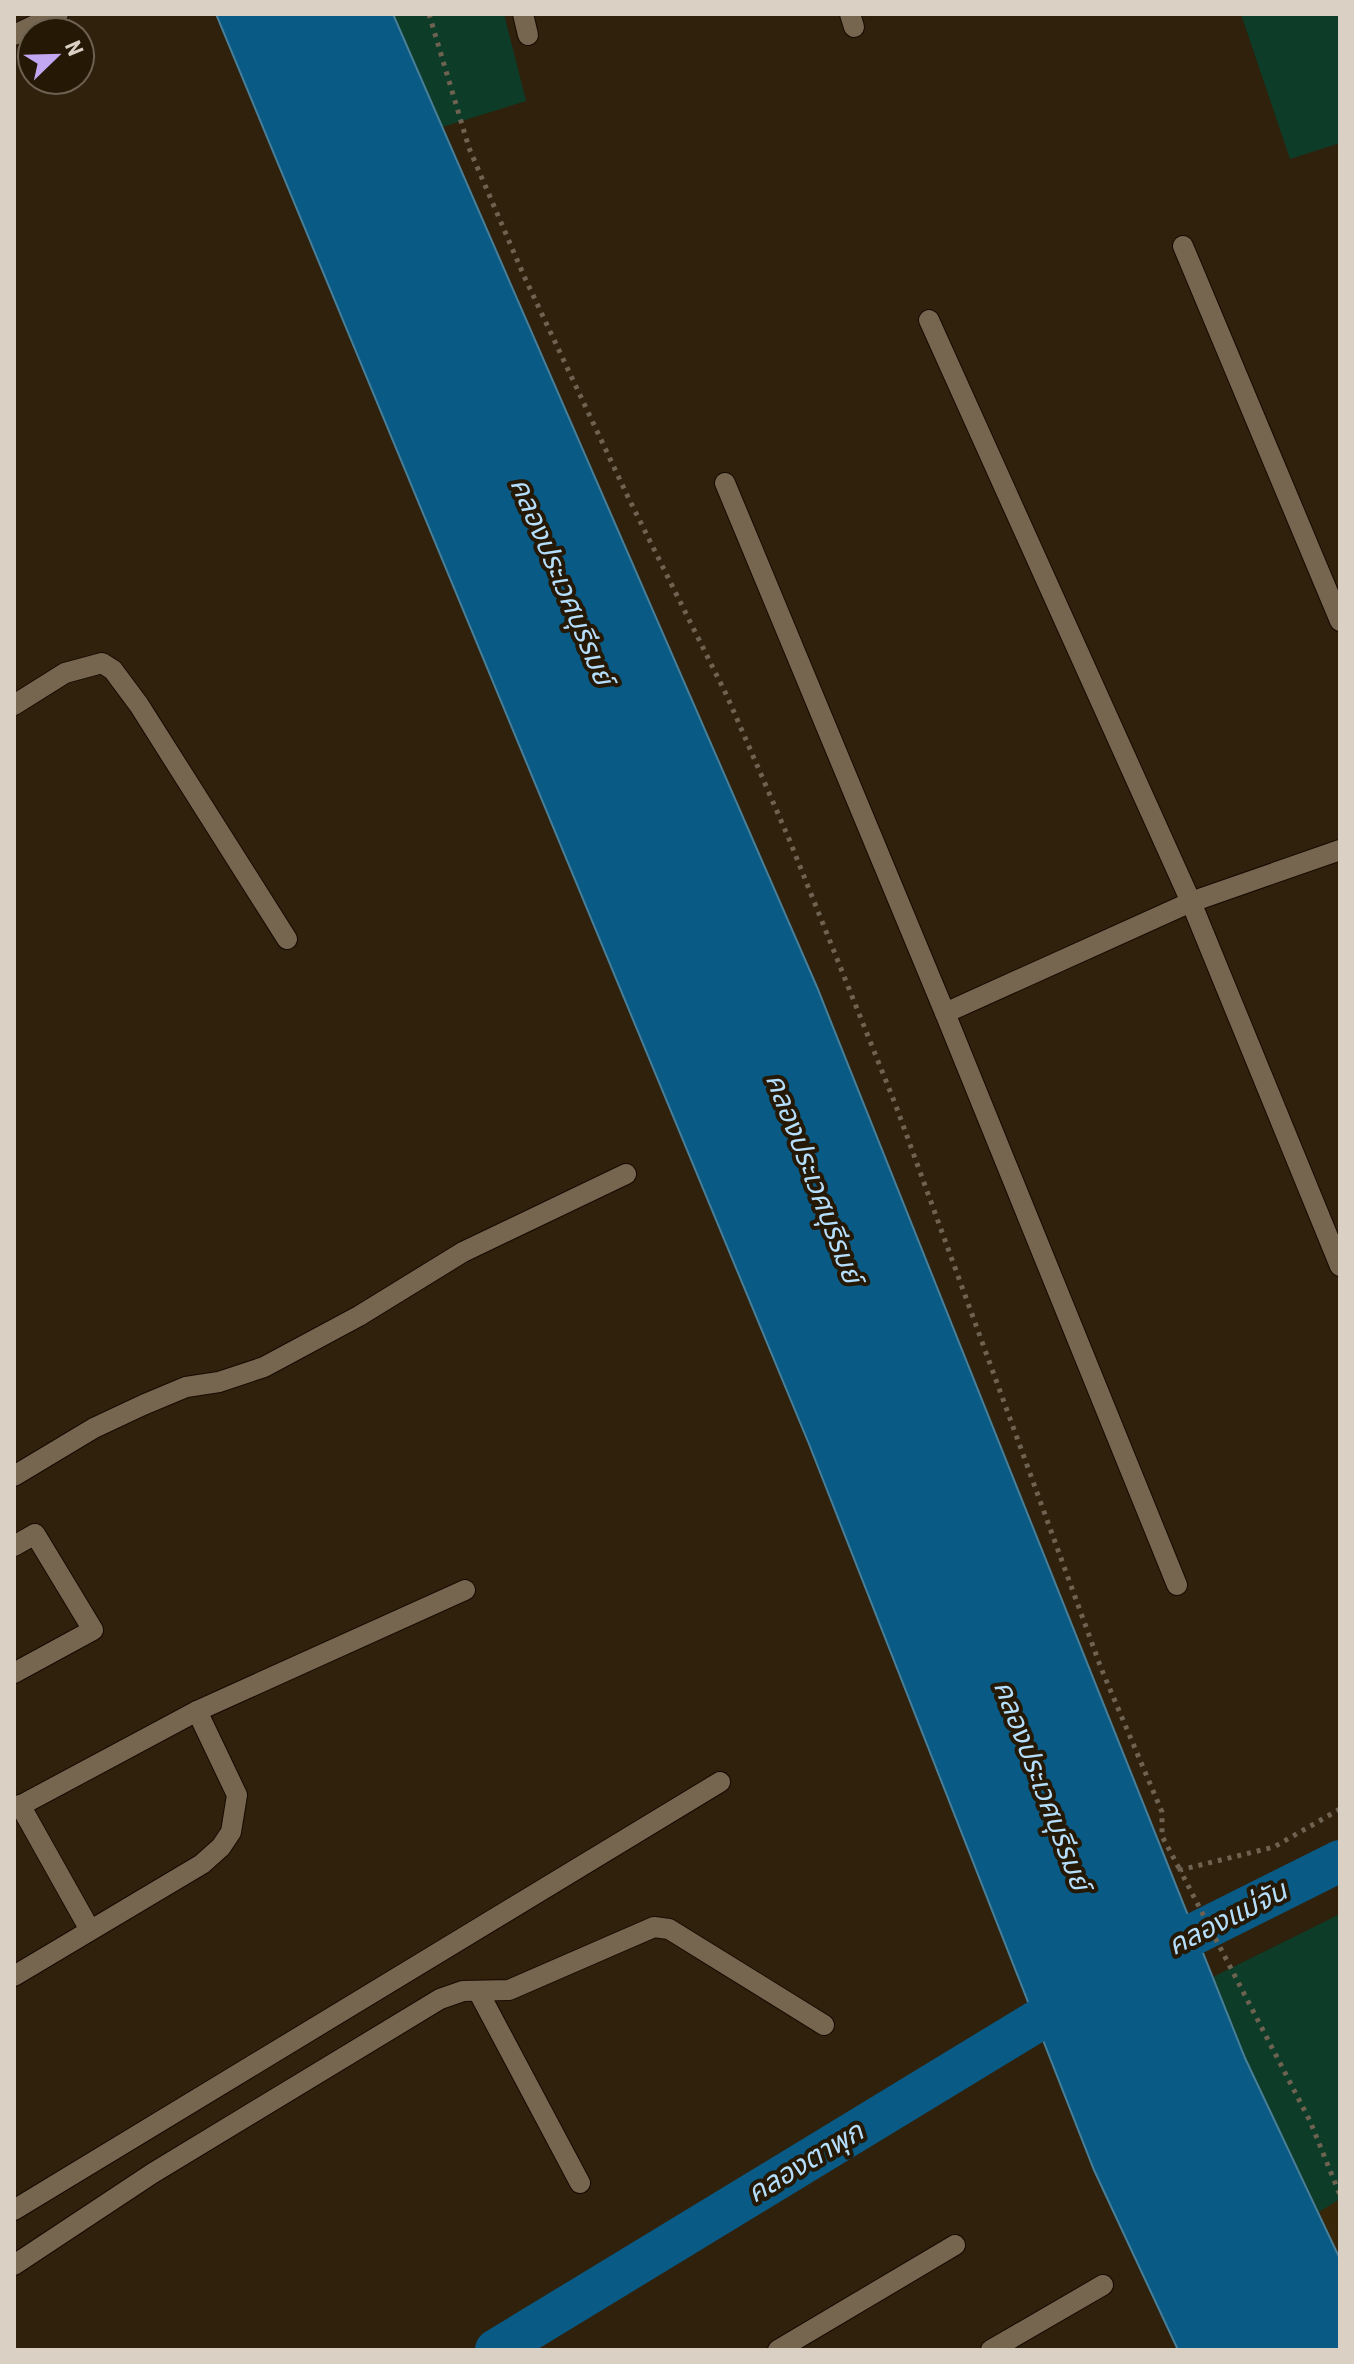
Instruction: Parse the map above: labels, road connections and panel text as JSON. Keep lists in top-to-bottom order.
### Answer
{
  "water": ["คลองประเวศบุรีรมย์", "คลองแม่จัน", "คลองตาพุก"],
  "north": "top right"
}
